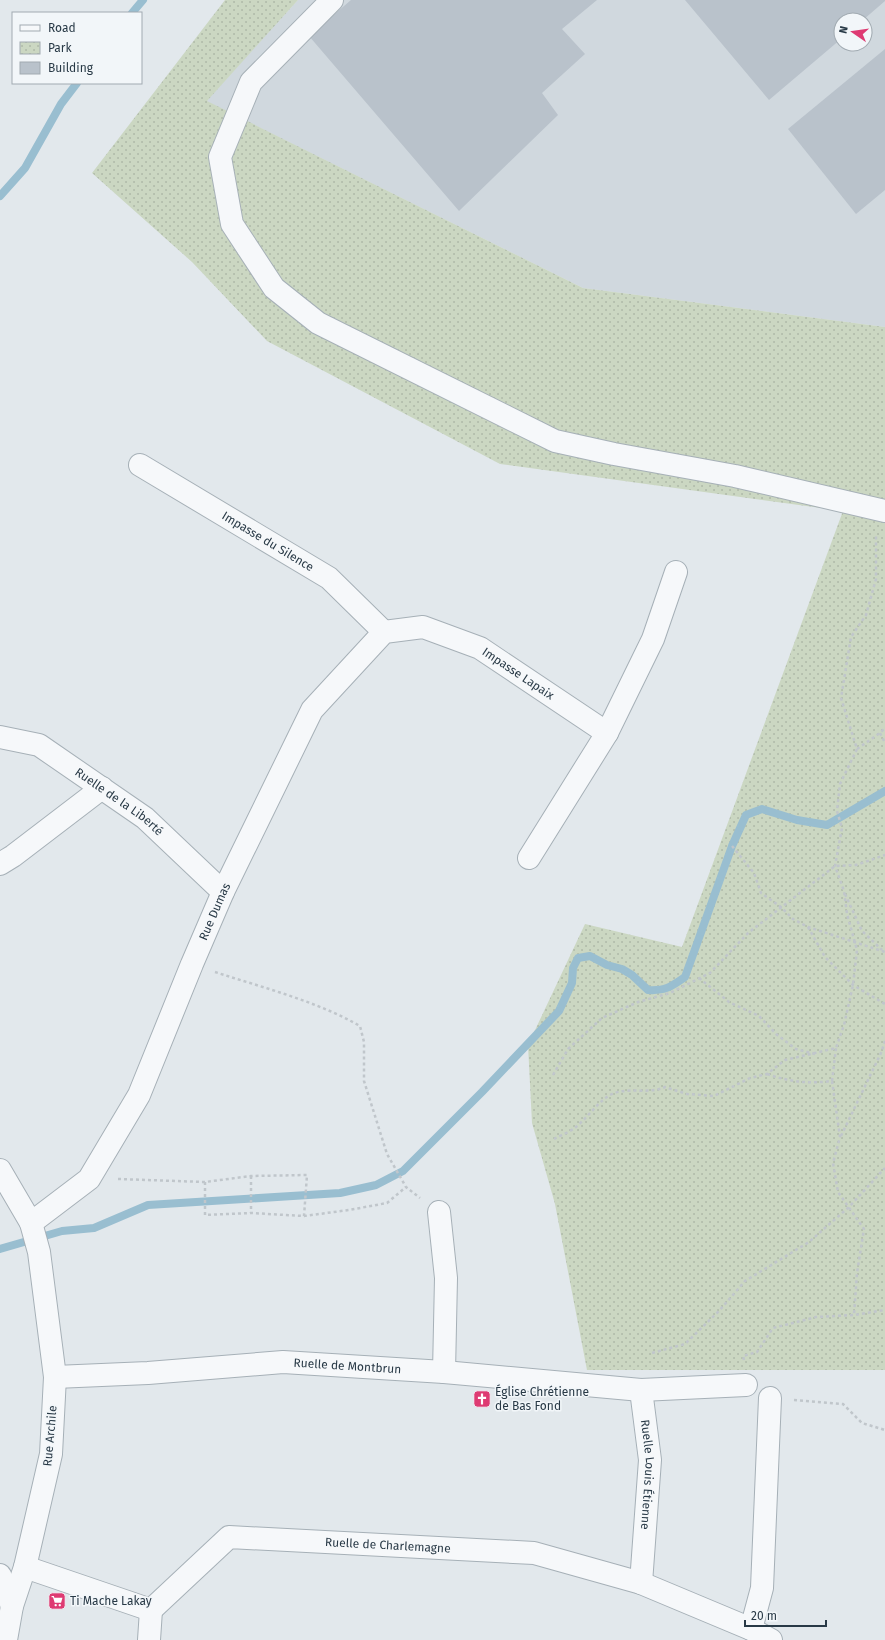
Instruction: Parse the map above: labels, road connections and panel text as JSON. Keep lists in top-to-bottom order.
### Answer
{
  "streets": {
    "street": [
      "Impasse du Silence",
      "Impasse Lapaix",
      "Ruelle de la Liberté",
      "Rue Dumas",
      "Ruelle de Montbrun",
      "Rue Archile",
      "Ruelle Louis Étienne",
      "Ruelle de Charlemagne"
    ]
  },
  "crossings": [
    ["Impasse du Silence", "Impasse Lapaix"],
    ["Impasse du Silence", "Rue Dumas"],
    ["Impasse Lapaix", "Rue Dumas"],
    ["Ruelle de la Liberté", "Rue Dumas"],
    ["Rue Dumas", "Rue Archile"],
    ["Ruelle de Montbrun", "Rue Archile"],
    ["Ruelle de Montbrun", "Ruelle Louis Étienne"],
    ["Ruelle Louis Étienne", "Ruelle de Charlemagne"]
  ],
  "places": {
    "church": ["Église Chrétienne de Bas Fond"],
    "supermarket": ["Ti Mache Lakay"]
  },
  "legend": ["Road", "Park", "Building"],
  "scale_bar": "20 m",
  "north": "left"
}
